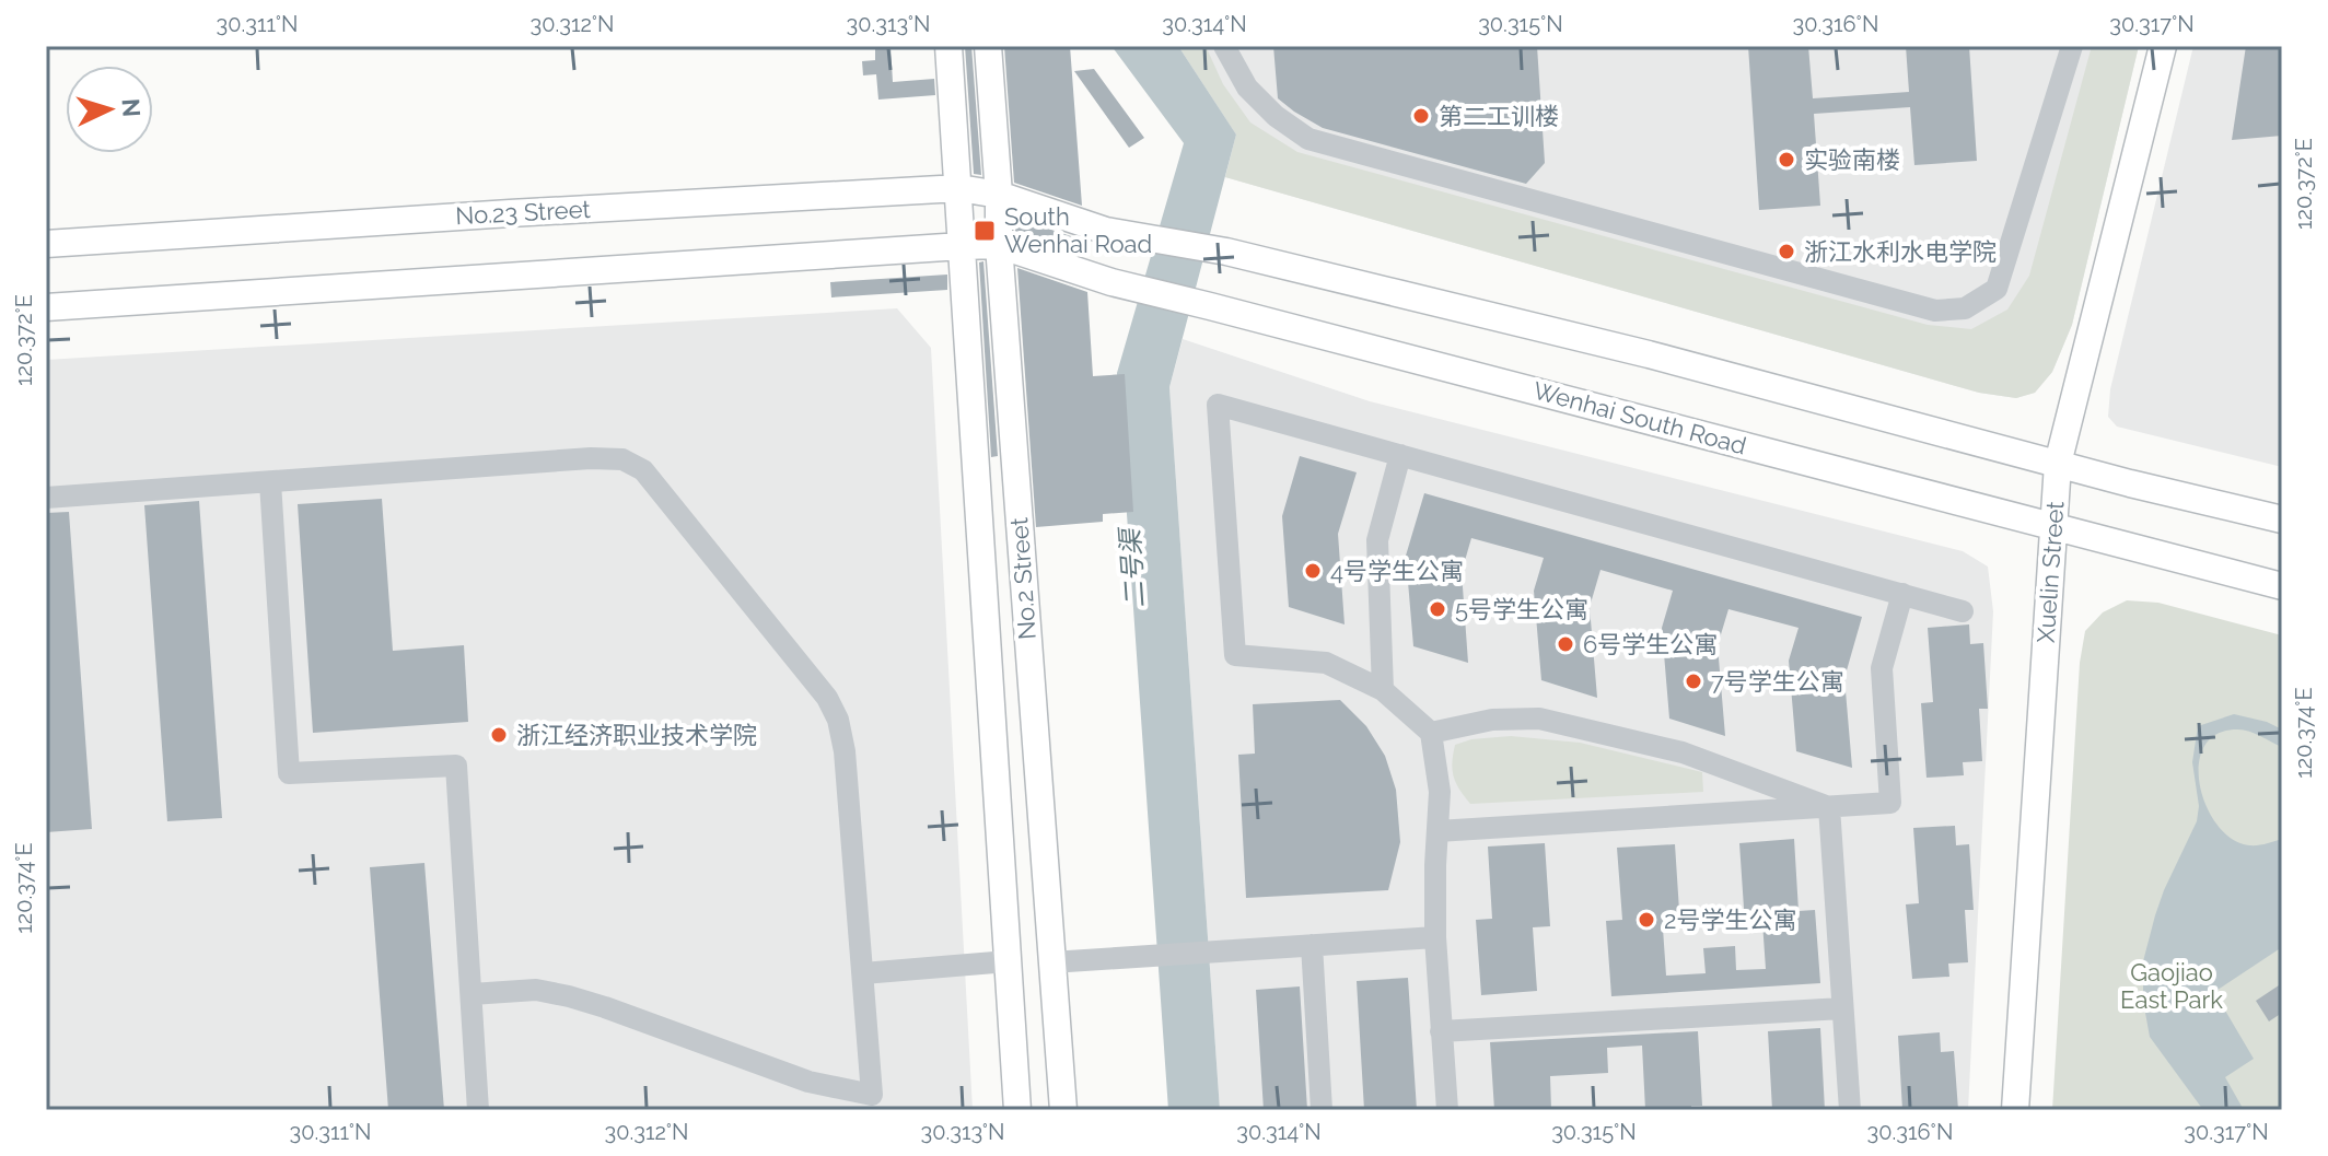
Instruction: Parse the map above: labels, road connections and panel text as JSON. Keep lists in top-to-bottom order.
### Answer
{
  "streets": {
    "main road": [
      "No.23 Street",
      "Wenhai South Road",
      "Xuelin Street",
      "No.2 Street"
    ]
  },
  "crossings": [
    ["No.23 Street", "No.2 Street"],
    ["Wenhai South Road", "Xuelin Street"],
    ["Wenhai South Road", "No.2 Street"]
  ],
  "water": ["二号渠"],
  "parks": ["Gaojiao East Park"],
  "places": {
    "other": [
      "第二工训楼",
      "实验南楼",
      "浙江水利水电学院",
      "4号学生公寓",
      "5号学生公寓",
      "6号学生公寓",
      "7号学生公寓",
      "浙江经济职业技术学院",
      "2号学生公寓"
    ],
    "transit": ["South Wenhai Road"]
  },
  "north": "right",
  "coordinates": [
    "30.311°N",
    "30.312°N",
    "30.313°N",
    "30.314°N",
    "30.315°N",
    "30.316°N",
    "30.317°N",
    "120.372°E",
    "120.374°E"
  ]
}
